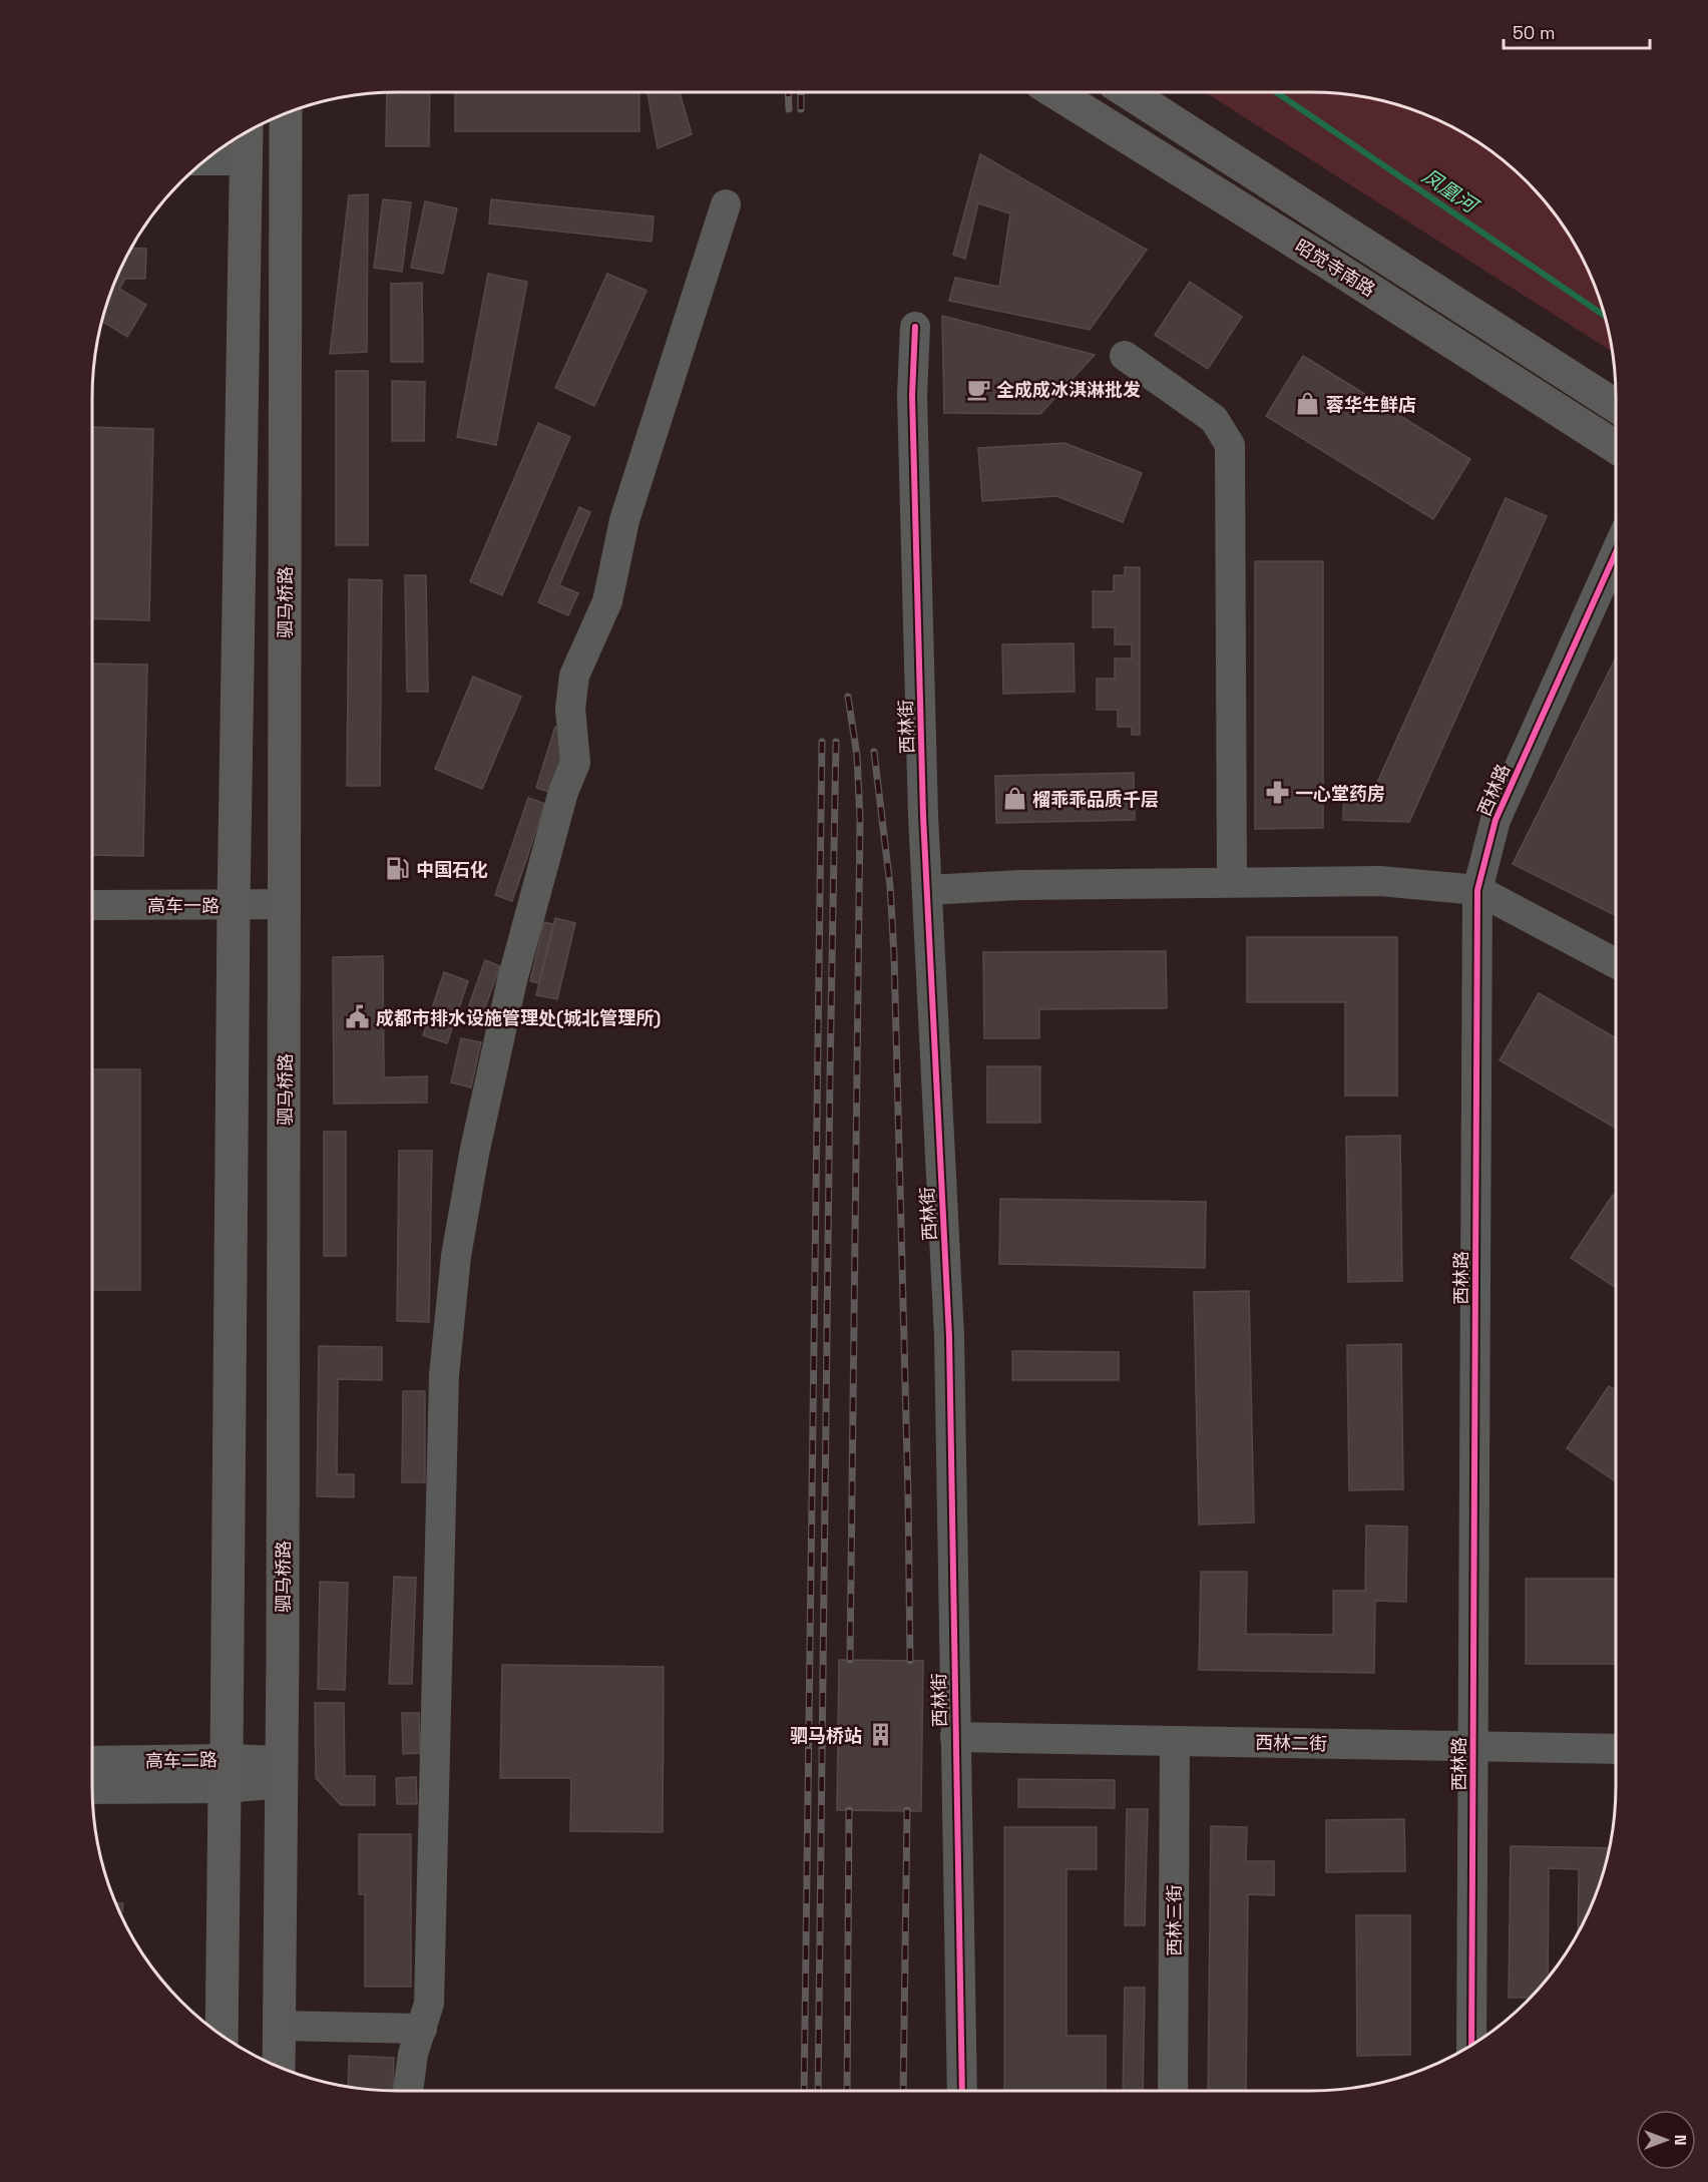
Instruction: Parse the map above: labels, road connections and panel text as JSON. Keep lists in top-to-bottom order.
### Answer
{
  "streets": {
    "main road": ["昭觉寺南路", "驷马桥路"],
    "street": [
      "西林街",
      "西林路",
      "高车一路",
      "西林二街",
      "高车二路",
      "西林三街"
    ]
  },
  "crossings": [
    ["驷马桥路", "高车一路"],
    ["驷马桥路", "高车二路"],
    ["西林街", "西林二街"],
    ["西林路", "西林二街"],
    ["西林二街", "西林三街"]
  ],
  "water": ["凤凰河"],
  "places": {
    "cafe": ["全成成冰淇淋批发"],
    "shop": ["蓉华生鲜店", "榴乖乖品质千层"],
    "pharmacy": ["一心堂药房"],
    "fuel station": ["中国石化"],
    "public building": ["成都市排水设施管理处(城北管理所)"],
    "building": ["驷马桥站"]
  },
  "scale_bar": "50 m",
  "north": "right"
}
